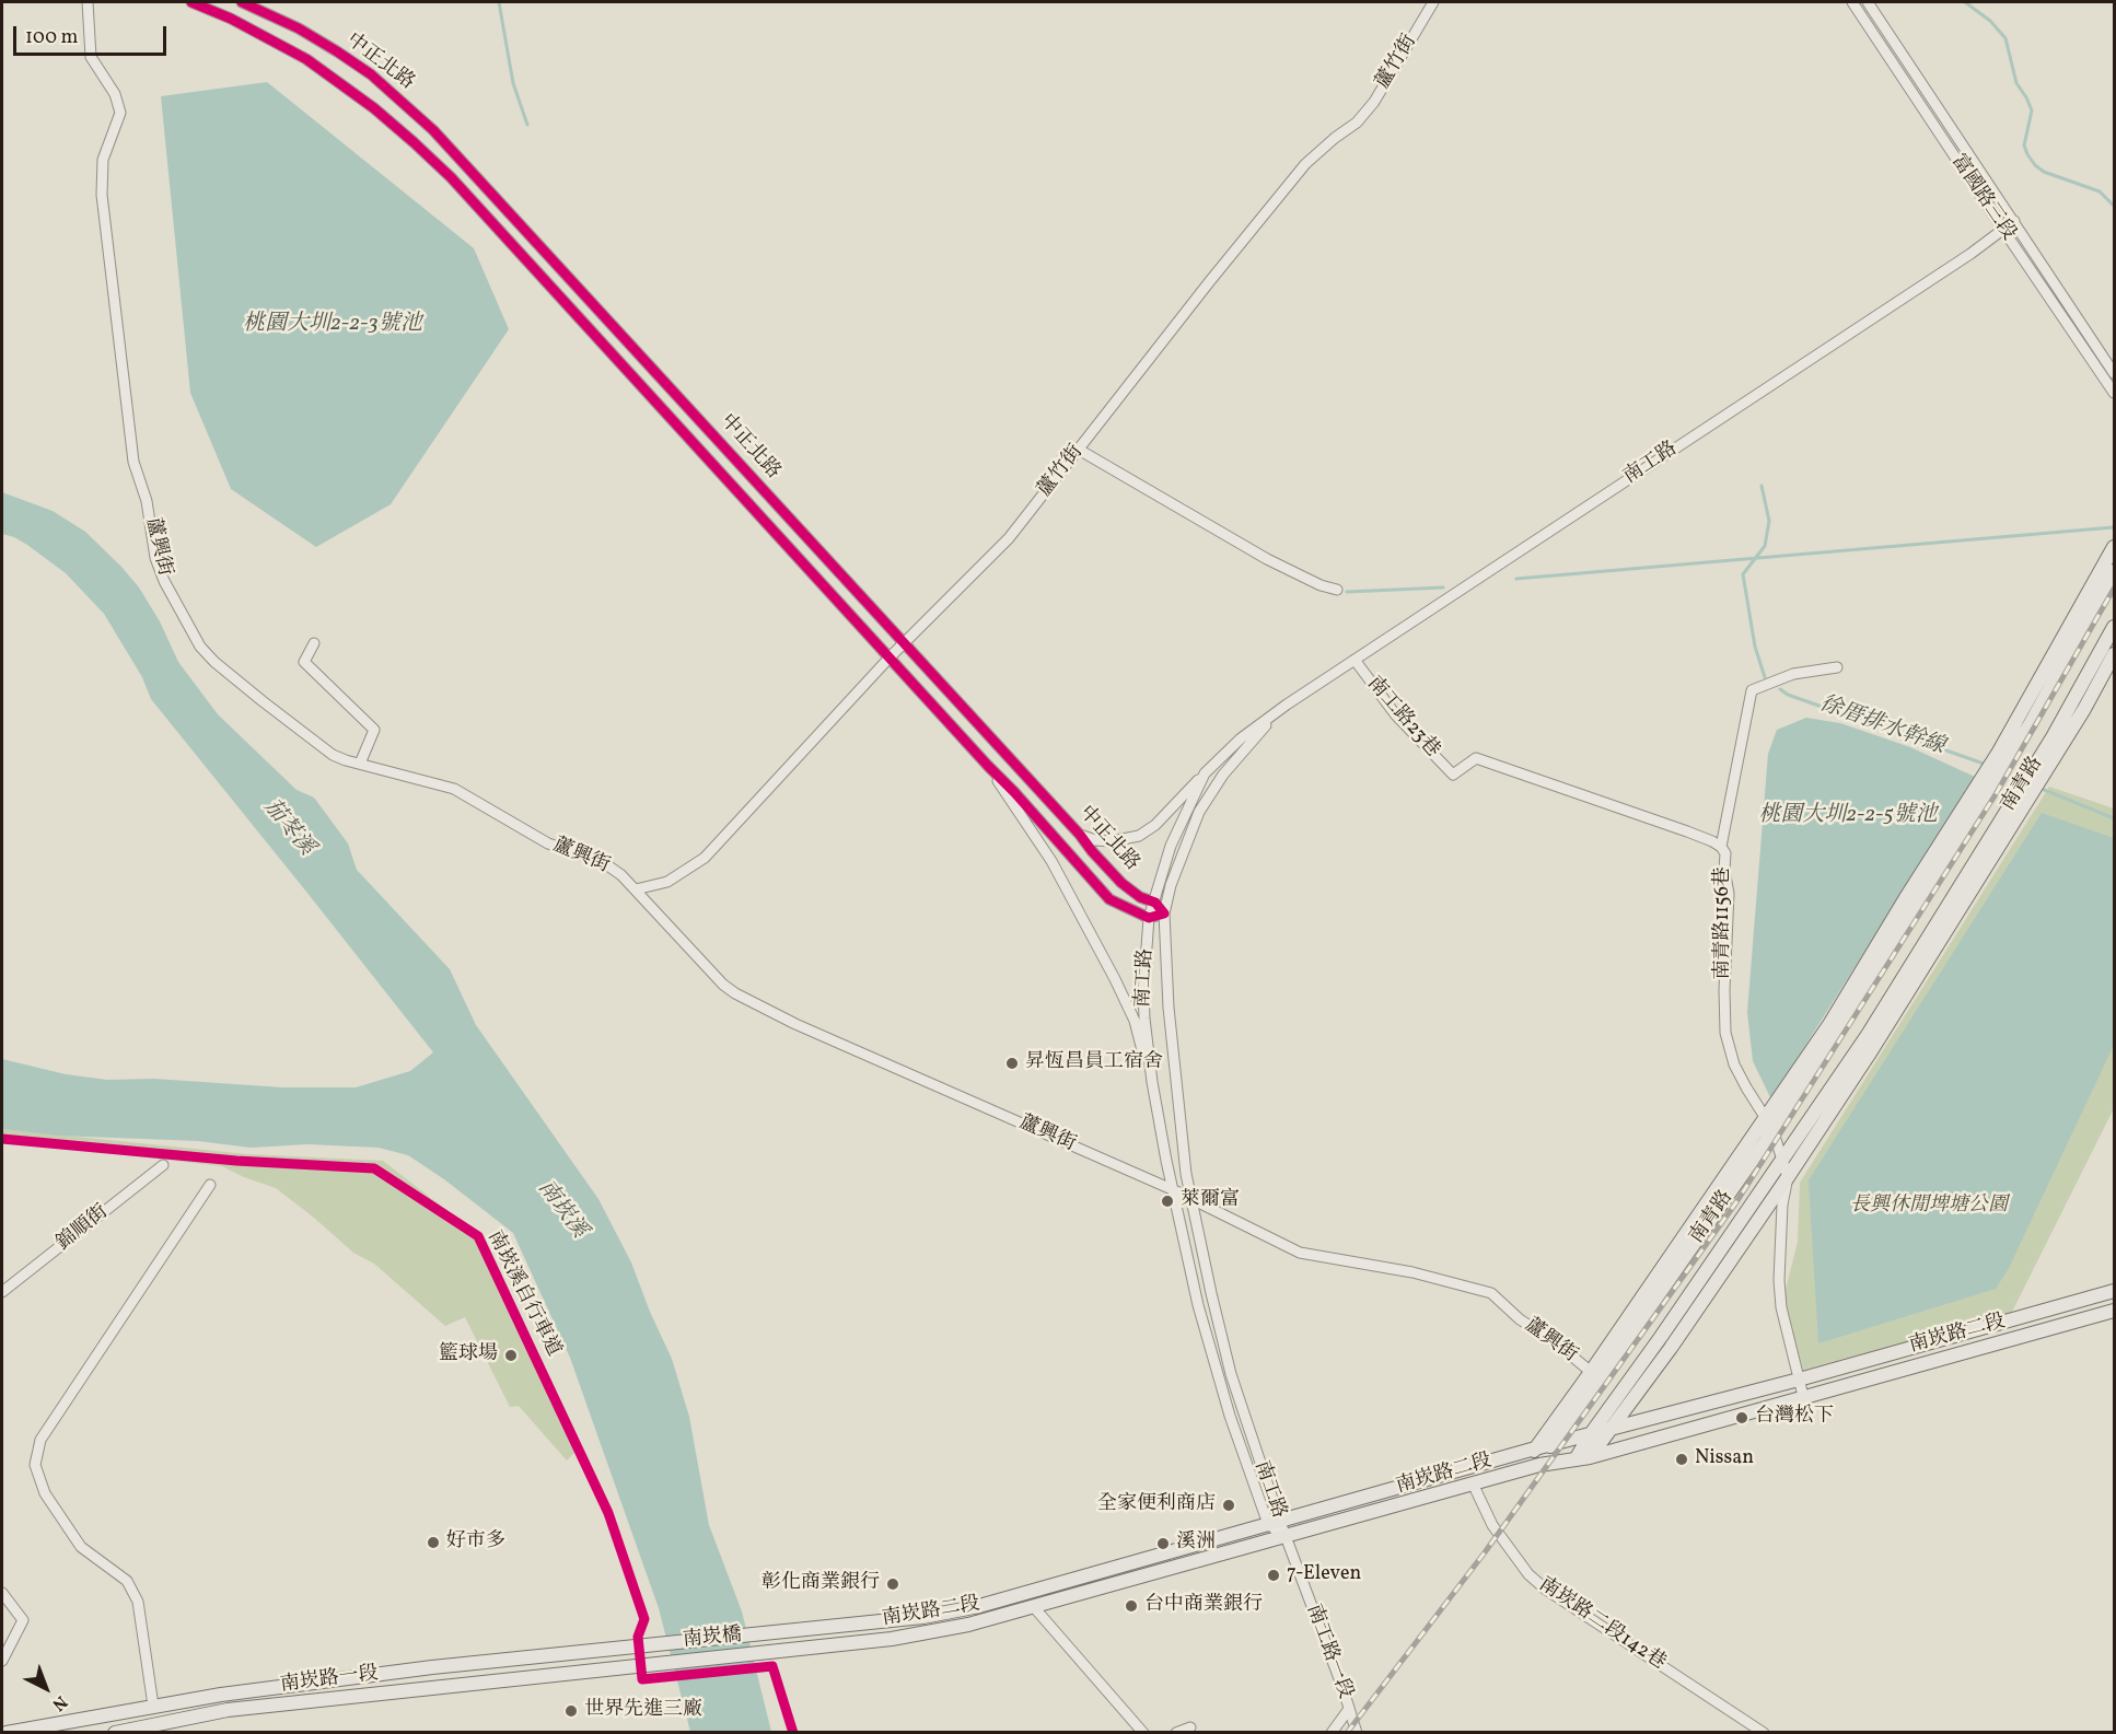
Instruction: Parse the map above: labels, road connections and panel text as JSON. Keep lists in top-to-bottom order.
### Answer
{
  "streets": {
    "main road": [
      "南青路",
      "南崁路二段",
      "南崁橋",
      "南崁路一段"
    ],
    "street": [
      "中正北路",
      "蘆竹街",
      "富國路三段",
      "南工路",
      "蘆興街",
      "南工路23巷",
      "南青路1156巷",
      "錦順街",
      "南崁路二段142巷",
      "南工路一段"
    ],
    "cycle path": ["南崁溪自行車道"]
  },
  "crossings": [
    ["中正北路", "蘆竹街"],
    ["中正北路", "南工路"],
    ["蘆竹街", "蘆興街"],
    ["富國路三段", "南工路"],
    ["南工路", "蘆興街"],
    ["南工路", "南工路23巷"],
    ["南工路", "南崁路二段"],
    ["南工路", "南工路一段"],
    ["南工路23巷", "南青路1156巷"],
    ["南青路", "南青路1156巷"],
    ["南青路", "南崁路二段"],
    ["南崁路二段", "南崁路二段142巷"],
    ["南崁路二段", "南崁橋"],
    ["南崁路二段", "南工路一段"],
    ["南崁橋", "南崁路一段"]
  ],
  "water": [
    "桃園大圳2-2-3號池",
    "徐厝排水幹線",
    "桃園大圳2-2-5號池",
    "茄苳溪",
    "南崁溪"
  ],
  "parks": ["長興休閒埤塘公園"],
  "places": [
    "昇恆昌員工宿舍",
    "萊爾富",
    "籃球場",
    "台灣松下",
    "Nissan",
    "全家便利商店",
    "好市多",
    "溪洲",
    "7-Eleven",
    "彰化商業銀行",
    "台中商業銀行",
    "世界先進三廠"
  ],
  "scale_bar": "100 m",
  "north": "bottom right"
}
